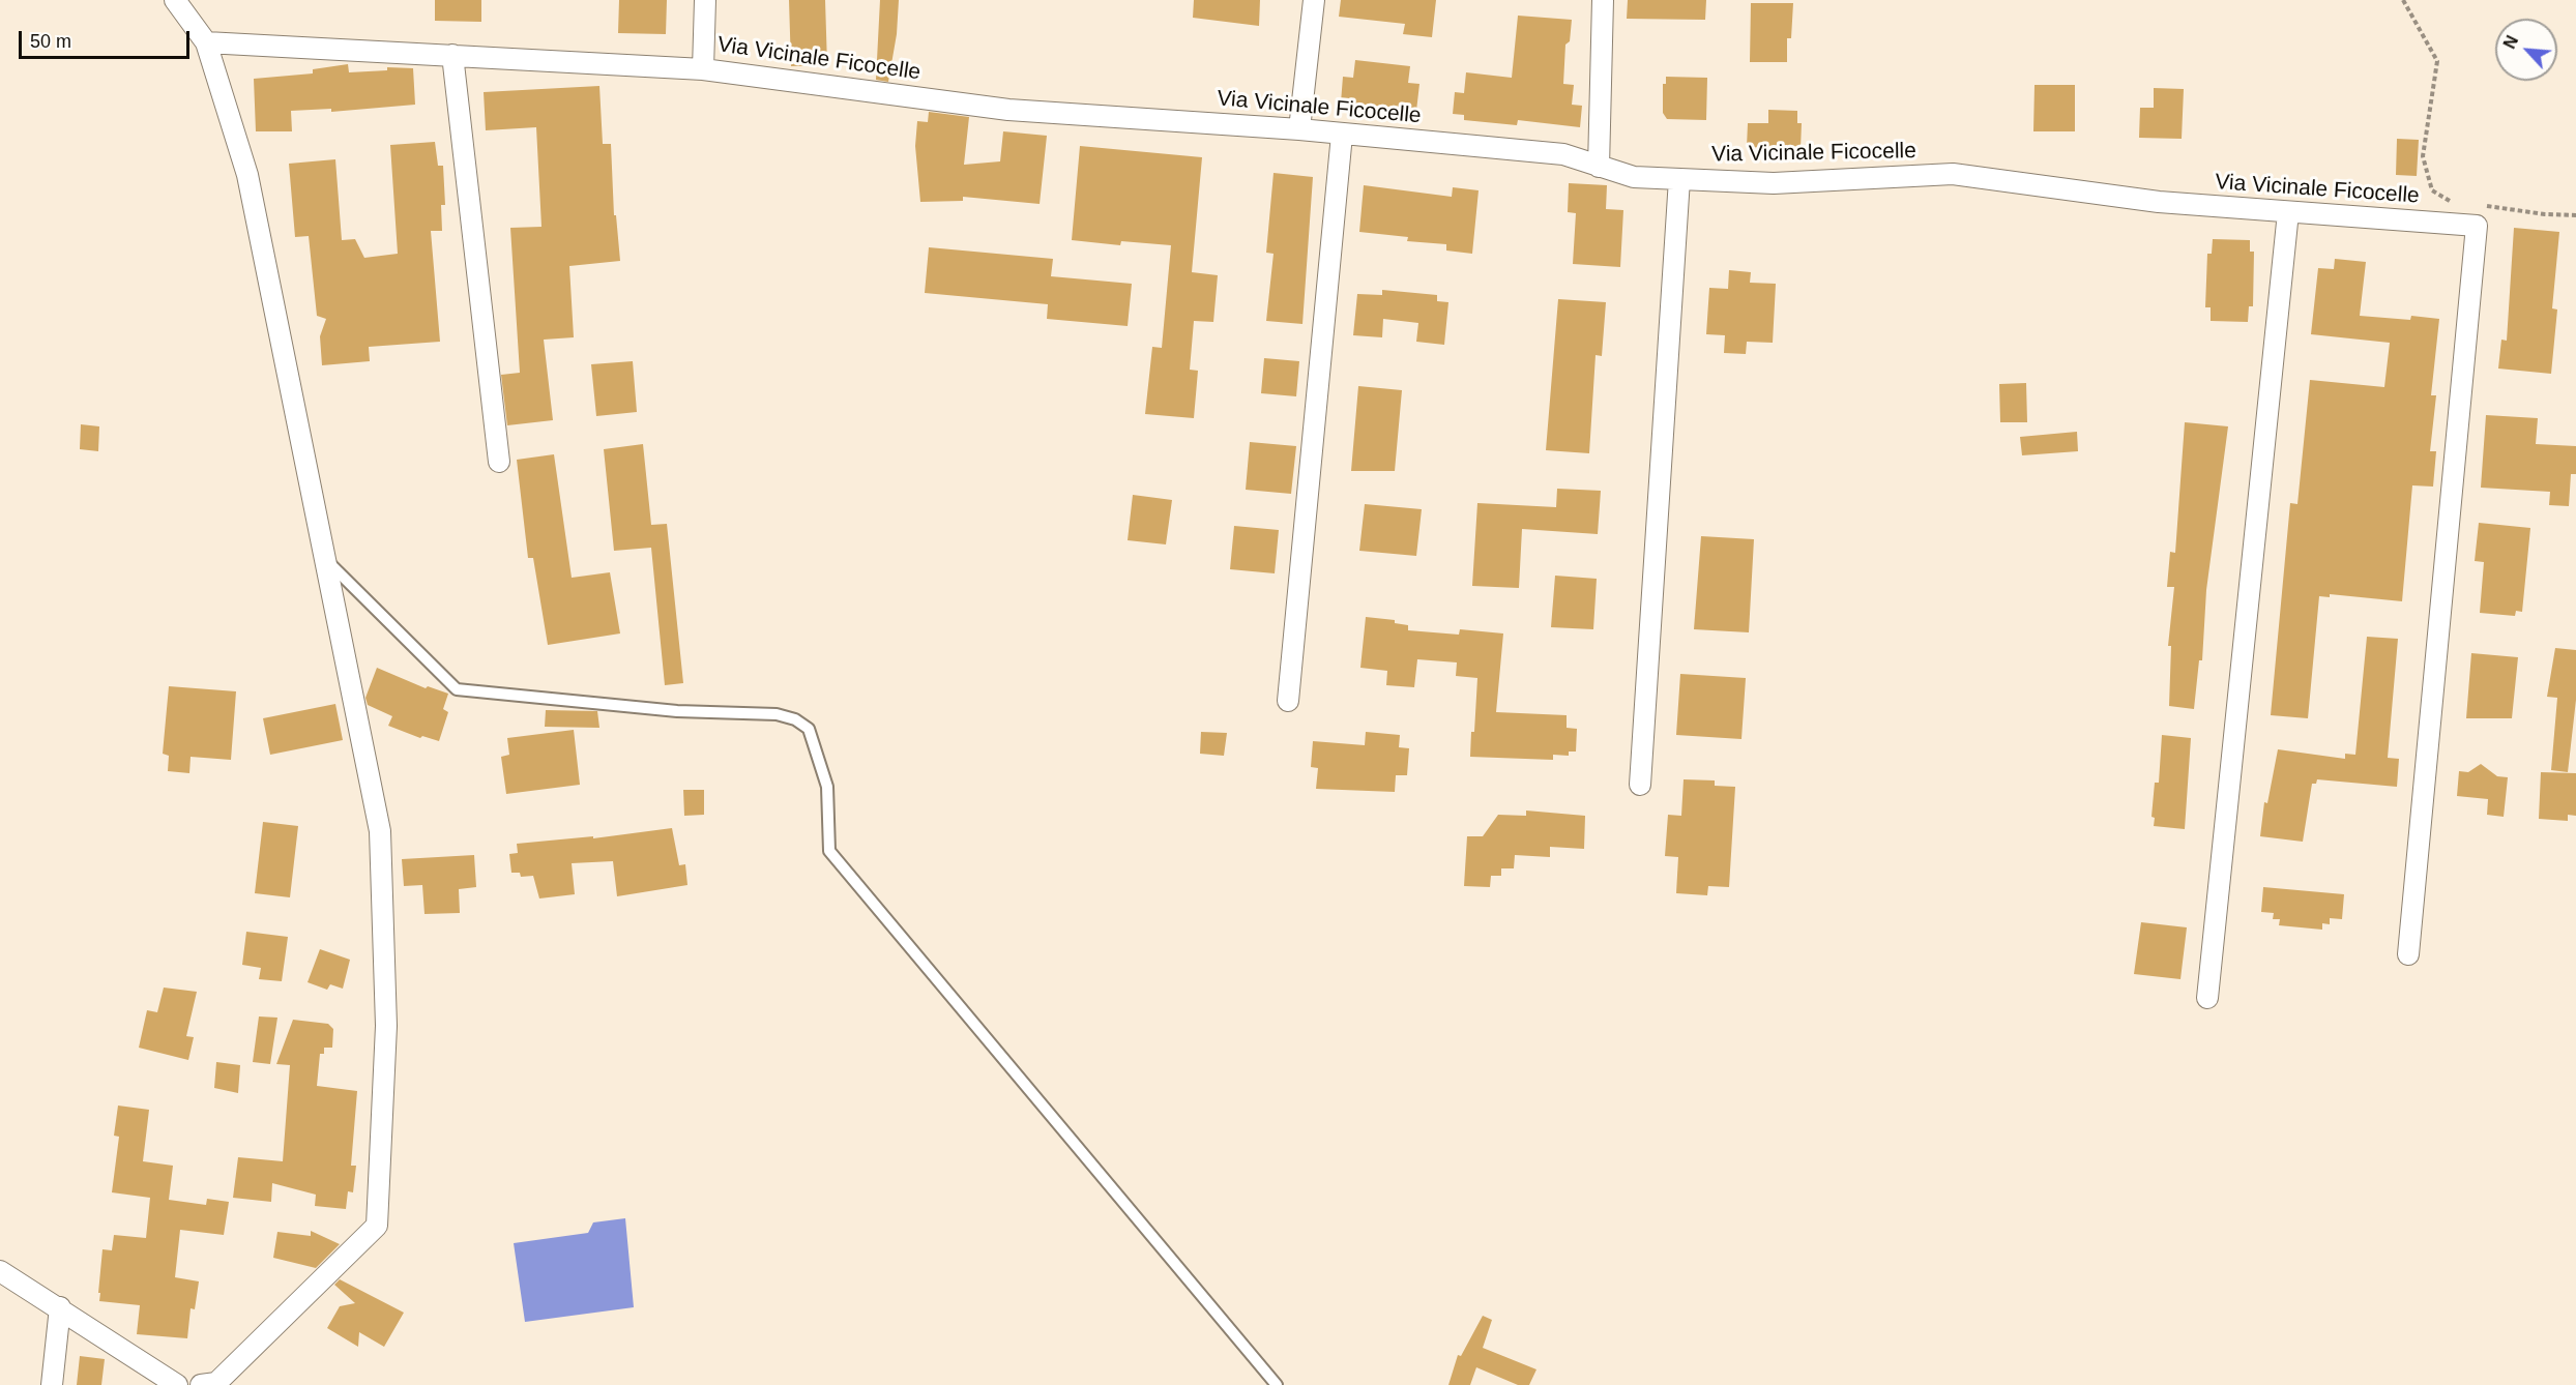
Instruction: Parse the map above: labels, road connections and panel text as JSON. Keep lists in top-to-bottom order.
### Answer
{
  "streets": {
    "street": ["Via Vicinale Ficocelle"]
  },
  "scale_bar": "50 m",
  "north": "top left"
}
